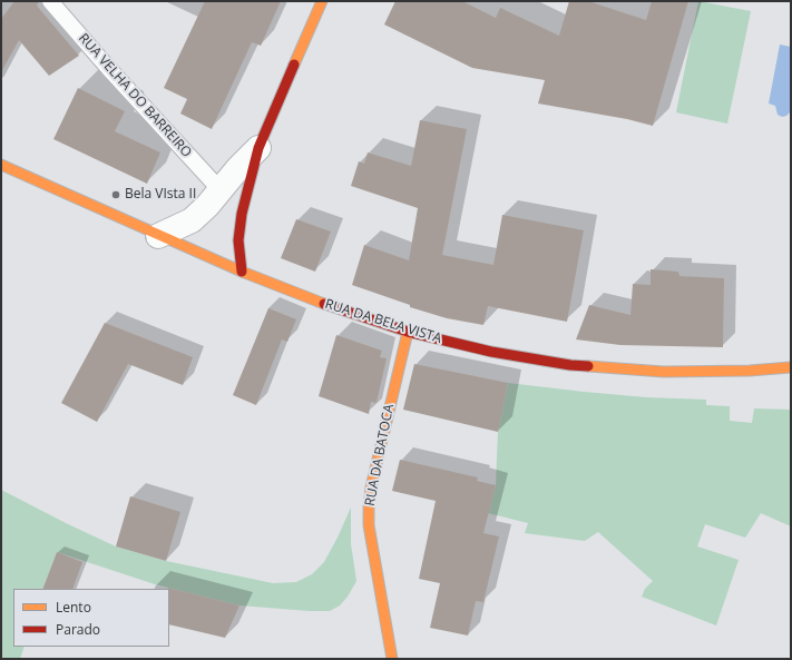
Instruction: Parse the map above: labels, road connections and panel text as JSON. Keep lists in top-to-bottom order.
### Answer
{
  "streets": {
    "main road": ["RUA DA BELA VISTA", "RUA DA BATOCA"],
    "lane": ["RUA VELHA DO BARREIRO"]
  },
  "crossings": [
    ["RUA DA BELA VISTA", "RUA DA BATOCA"]
  ],
  "places": ["Bela VIsta II"],
  "legend": ["Lento", "Parado"]
}
